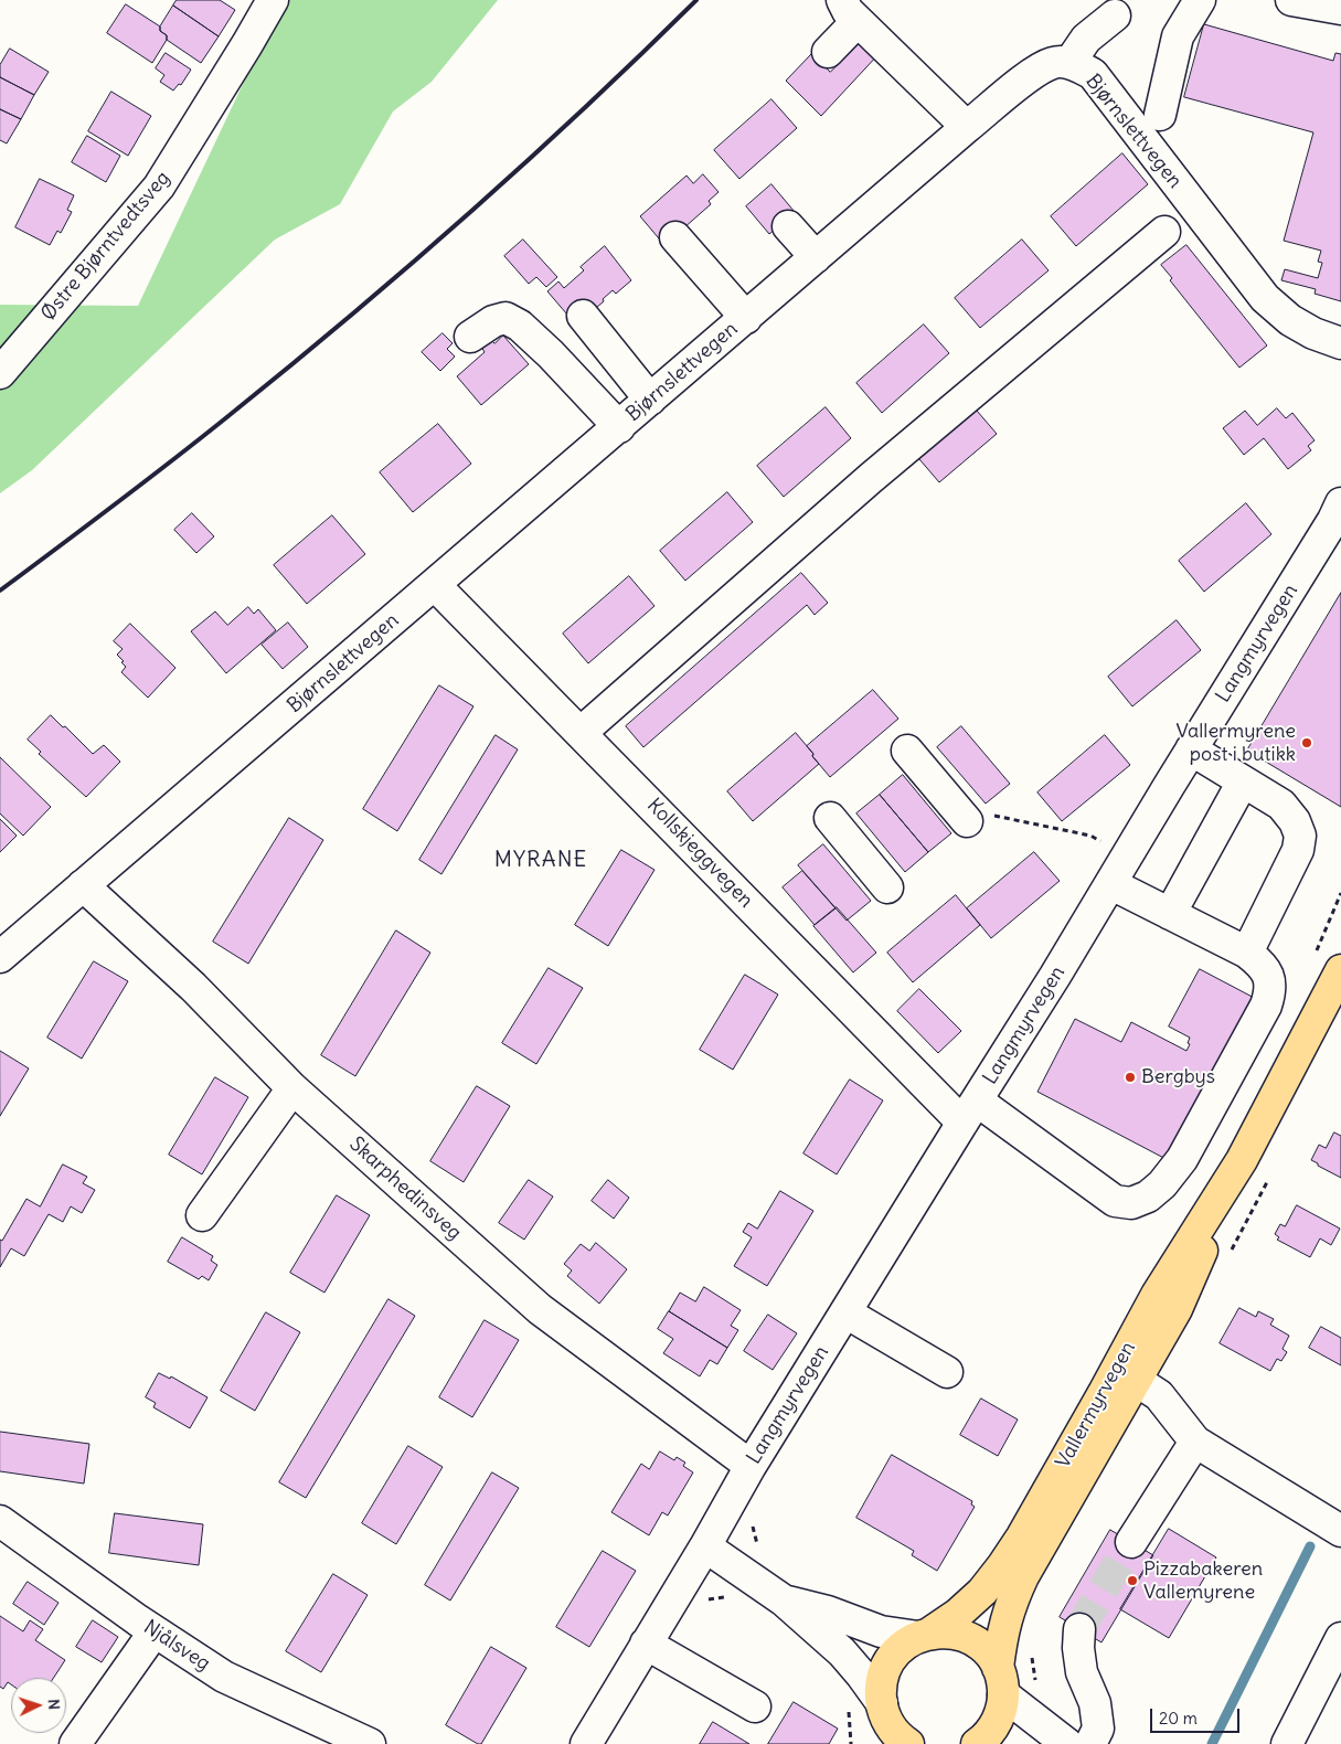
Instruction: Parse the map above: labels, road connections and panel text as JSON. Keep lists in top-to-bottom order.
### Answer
{
  "streets": {
    "main road": ["Vallermyrvegen"],
    "street": [
      "Bjørnslettvegen",
      "Østre Bjørntvedtsveg",
      "Langmyrvegen",
      "Kollskjeggvegen",
      "Skarphedinsveg",
      "Njålsveg"
    ]
  },
  "crossings": [
    ["Bjørnslettvegen", "Kollskjeggvegen"],
    ["Bjørnslettvegen", "Skarphedinsveg"],
    ["Langmyrvegen", "Kollskjeggvegen"],
    ["Langmyrvegen", "Skarphedinsveg"]
  ],
  "districts": ["MYRANE"],
  "places": ["Vallermyrene post i butikk", "Bergbys", "Pizzabakeren Vallemyrene"],
  "scale_bar": "20 m",
  "north": "right"
}
